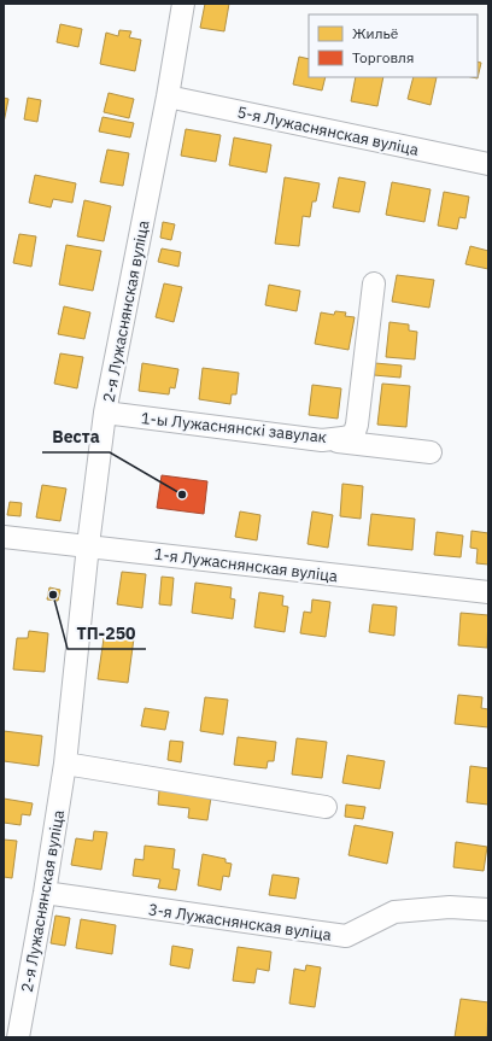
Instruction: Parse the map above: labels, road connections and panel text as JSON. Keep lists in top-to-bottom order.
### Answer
{
  "streets": {
    "street": [
      "5-я Лужаснянская вуліца",
      "2-я Лужаснянская вуліца",
      "1-ы Лужаснянскі завулак",
      "1-я Лужаснянская вуліца",
      "3-я Лужаснянская вуліца"
    ]
  },
  "crossings": [
    ["5-я Лужаснянская вуліца", "2-я Лужаснянская вуліца"],
    ["2-я Лужаснянская вуліца", "1-ы Лужаснянскі завулак"],
    ["2-я Лужаснянская вуліца", "1-я Лужаснянская вуліца"],
    ["2-я Лужаснянская вуліца", "3-я Лужаснянская вуліца"]
  ],
  "places": ["Веста", "ТП-250"],
  "legend": ["Жильё", "Торговля"]
}
